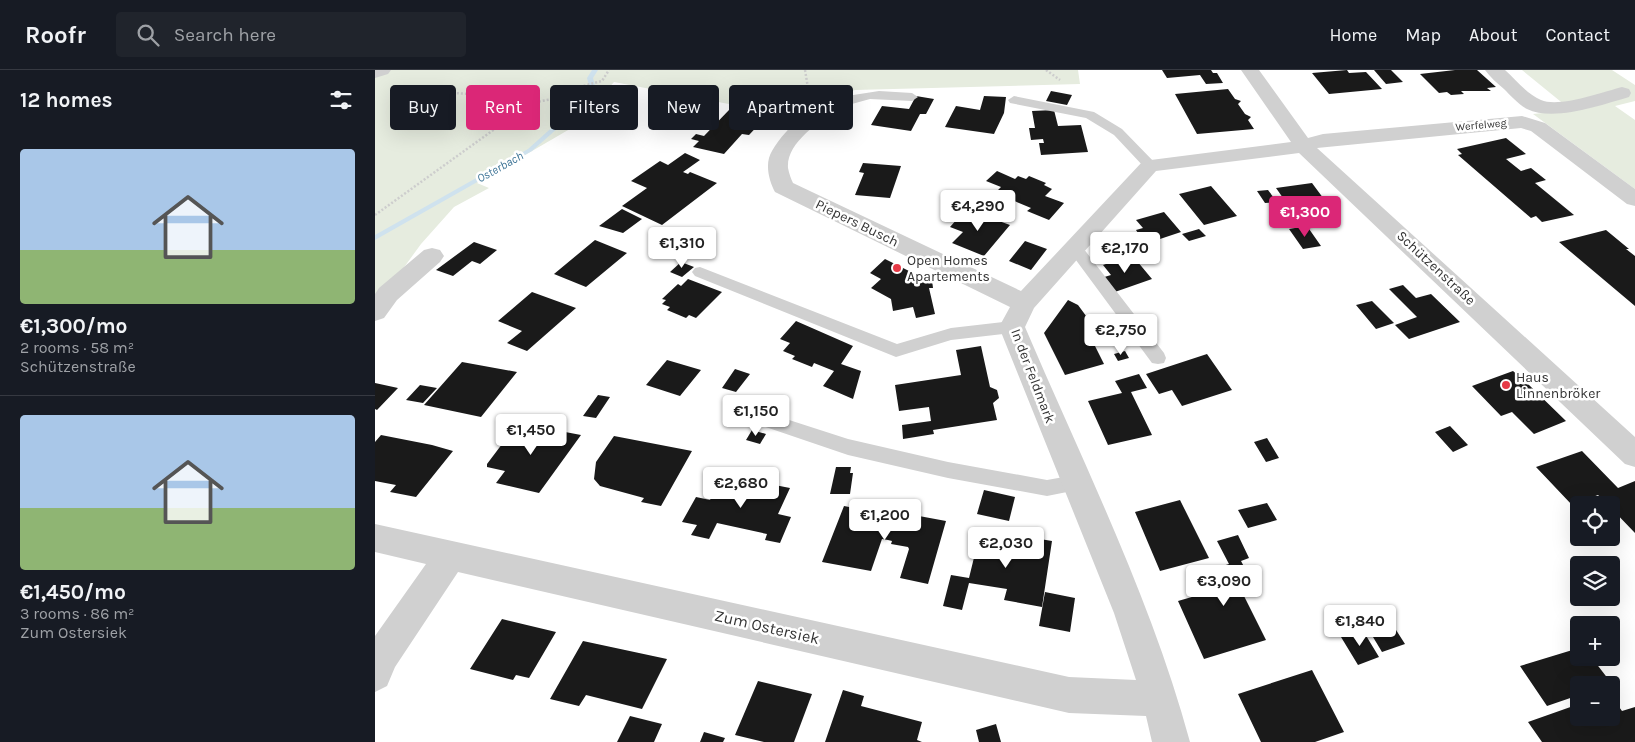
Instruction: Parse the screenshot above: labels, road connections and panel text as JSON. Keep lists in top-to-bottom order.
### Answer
{
  "streets": {
    "street": [
      "Werfelweg",
      "Piepers Busch",
      "Schützenstraße",
      "In der Feldmark",
      "Zum Ostersiek"
    ]
  },
  "crossings": [
    ["Werfelweg", "Schützenstraße"],
    ["Piepers Busch", "In der Feldmark"],
    ["In der Feldmark", "Zum Ostersiek"]
  ],
  "water": ["Osterbach"],
  "places": ["Open Homes Apartements", "Haus Linnenbröker"],
  "page": {
    "header": "Roofr",
    "search": "Search here",
    "nav": [
      "Home",
      "Map",
      "About",
      "Contact"
    ],
    "heading": "12 homes",
    "chip": [
      "Buy",
      "Rent",
      "Filters",
      "New",
      "Apartment"
    ],
    "list": [
      {
        "name": "€1,300/mo",
        "note": "2 rooms · 58 m² · Schützenstraße"
      },
      {
        "name": "€1,450/mo",
        "note": "3 rooms · 86 m² · Zum Ostersiek"
      }
    ],
    "price": [
      "€4,290",
      "€1,300",
      "€1,310",
      "€2,170",
      "€2,750",
      "€1,150",
      "€1,450",
      "€2,680",
      "€1,200",
      "€2,030",
      "€3,090",
      "€1,840"
    ],
    "map_buttons": ["+", "−"]
  }
}
